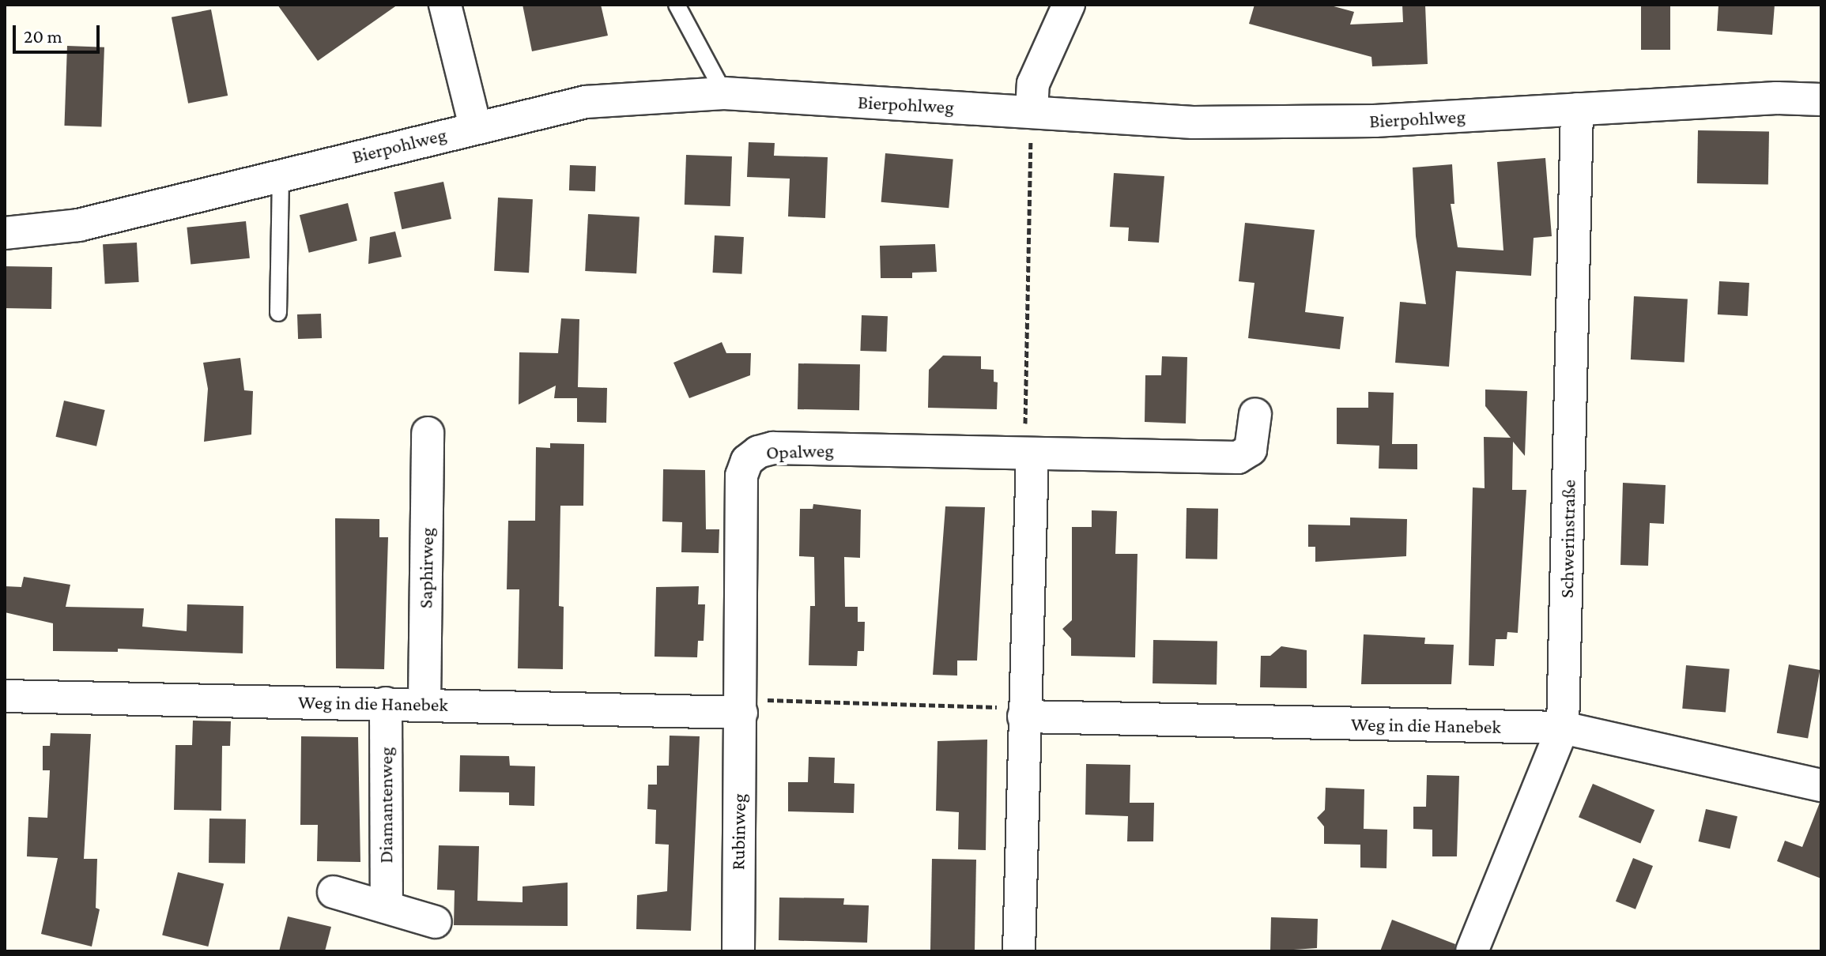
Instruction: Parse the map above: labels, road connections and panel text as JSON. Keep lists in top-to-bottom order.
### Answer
{
  "streets": {
    "street": [
      "Bierpohlweg",
      "Opalweg",
      "Schwerinstraße",
      "Saphirweg",
      "Weg in die Hanebek",
      "Diamantenweg",
      "Rubinweg"
    ]
  },
  "crossings": [
    ["Bierpohlweg", "Schwerinstraße"],
    ["Opalweg", "Weg in die Hanebek"],
    ["Opalweg", "Rubinweg"],
    ["Schwerinstraße", "Weg in die Hanebek"],
    ["Saphirweg", "Weg in die Hanebek"],
    ["Weg in die Hanebek", "Diamantenweg"],
    ["Weg in die Hanebek", "Rubinweg"]
  ],
  "scale_bar": "20 m"
}
